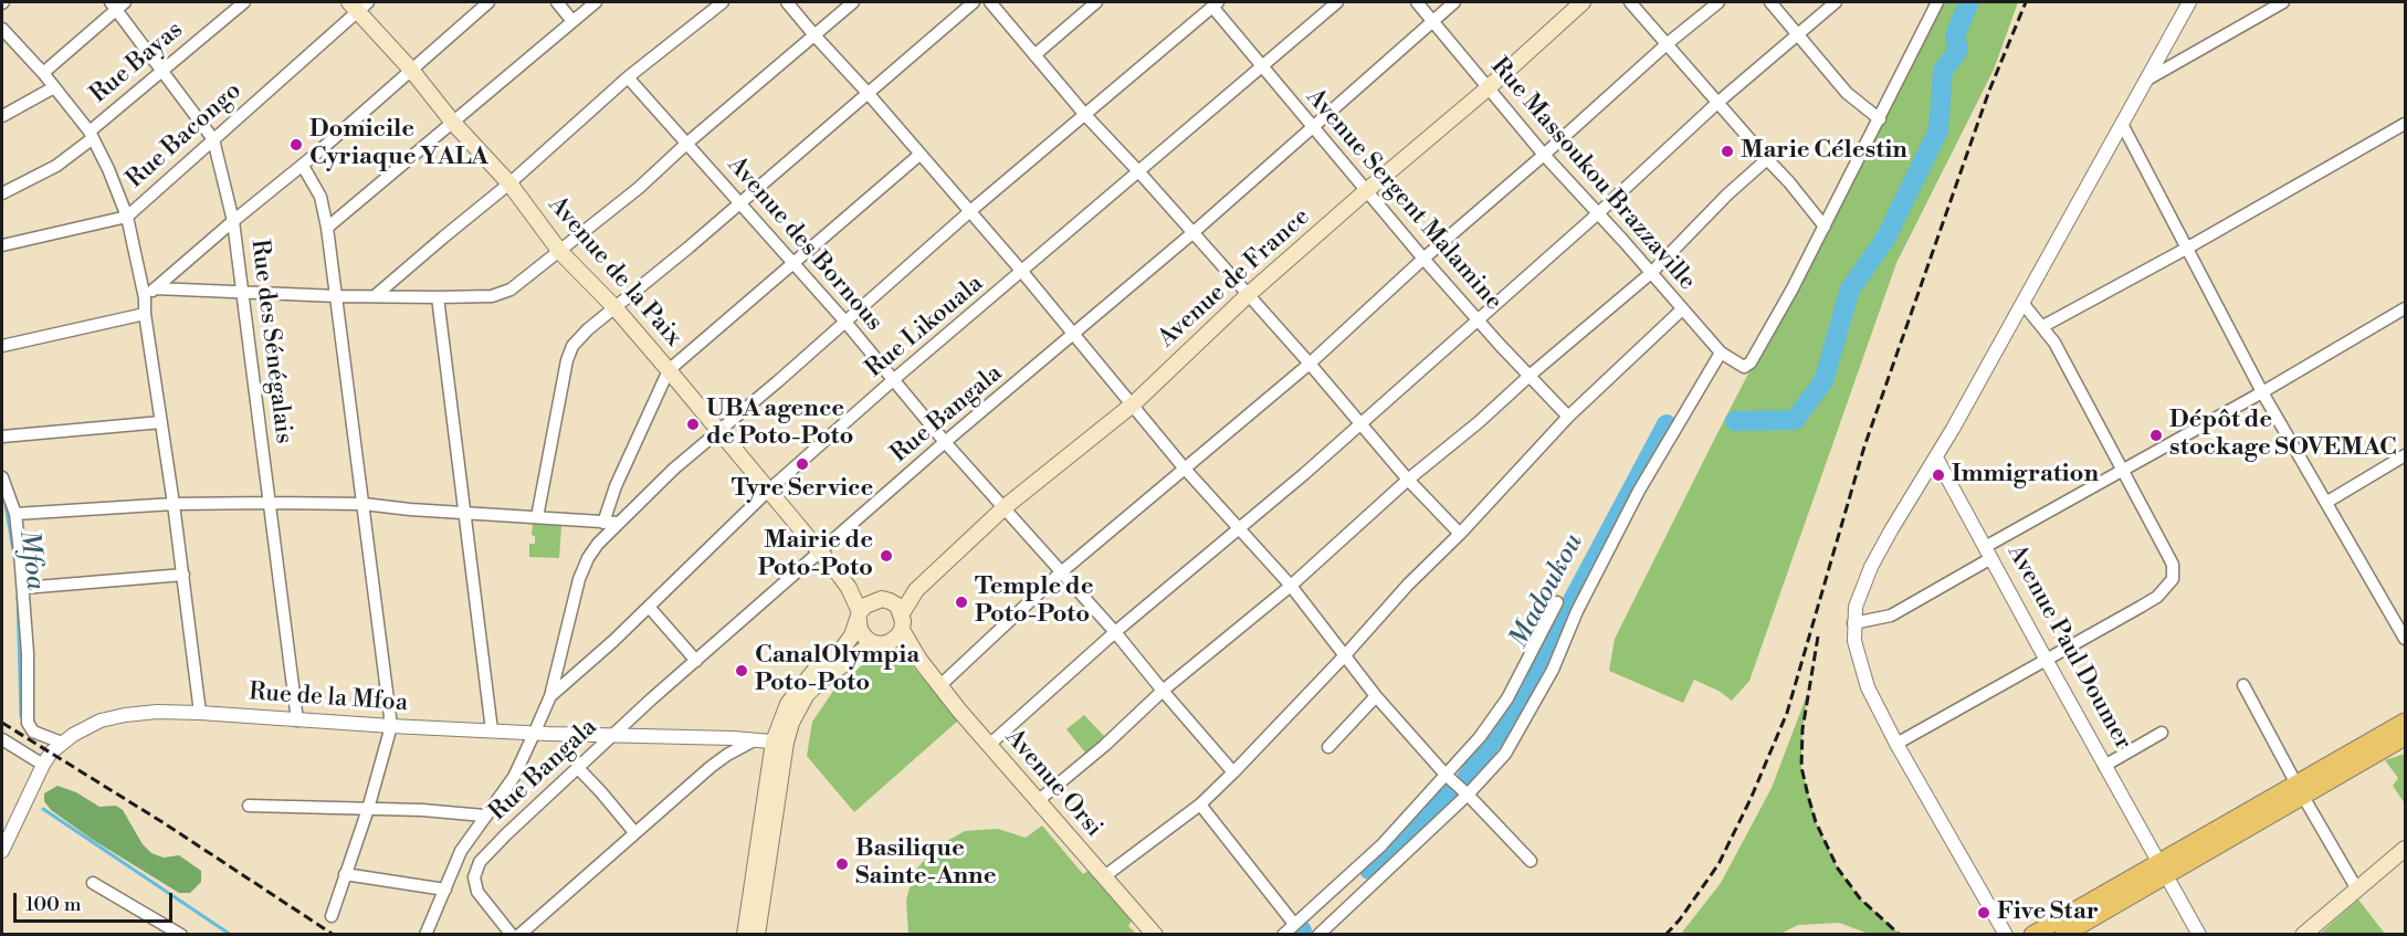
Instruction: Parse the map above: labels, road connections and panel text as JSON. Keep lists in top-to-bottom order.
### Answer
{
  "streets": {
    "main road": ["Avenue de la Paix", "Avenue de France", "Avenue Orsi"],
    "street": [
      "Rue Bayas",
      "Rue Bacongo",
      "Rue Massoukou Brazzaville",
      "Avenue Sergent Malamine",
      "Avenue des Bornous",
      "Rue Likouala",
      "Rue des Sénégalais",
      "Rue Bangala",
      "Avenue Paul Doumer",
      "Rue de la Mfoa"
    ]
  },
  "crossings": [
    ["Rue Bayas", "Rue des Sénégalais"],
    ["Rue Bacongo", "Avenue de la Paix"],
    ["Rue Bacongo", "Rue des Sénégalais"],
    ["Rue Massoukou Brazzaville", "Avenue de France"],
    ["Rue Massoukou Brazzaville", "Rue Bangala"],
    ["Avenue Sergent Malamine", "Avenue de France"],
    ["Avenue Sergent Malamine", "Rue Likouala"],
    ["Avenue Sergent Malamine", "Rue Bangala"],
    ["Avenue des Bornous", "Avenue de France"],
    ["Avenue des Bornous", "Rue Likouala"],
    ["Avenue des Bornous", "Rue Bangala"],
    ["Avenue de la Paix", "Rue Likouala"],
    ["Avenue de la Paix", "Rue Bangala"],
    ["Rue des Sénégalais", "Rue de la Mfoa"],
    ["Rue Bangala", "Rue de la Mfoa"]
  ],
  "water": ["Mfoa", "Madoukou"],
  "places": [
    "Domicile Cyriaque YALA",
    "Marie Célestin",
    "UBA agence de Poto-Poto",
    "Dépôt de stockage SOVEMAC",
    "Tyre Service",
    "Immigration",
    "Mairie de Poto-Poto",
    "Temple de Poto-Poto",
    "CanalOlympia Poto-Poto",
    "Basilique Sainte-Anne",
    "Five Star"
  ],
  "scale_bar": "100 m"
}
